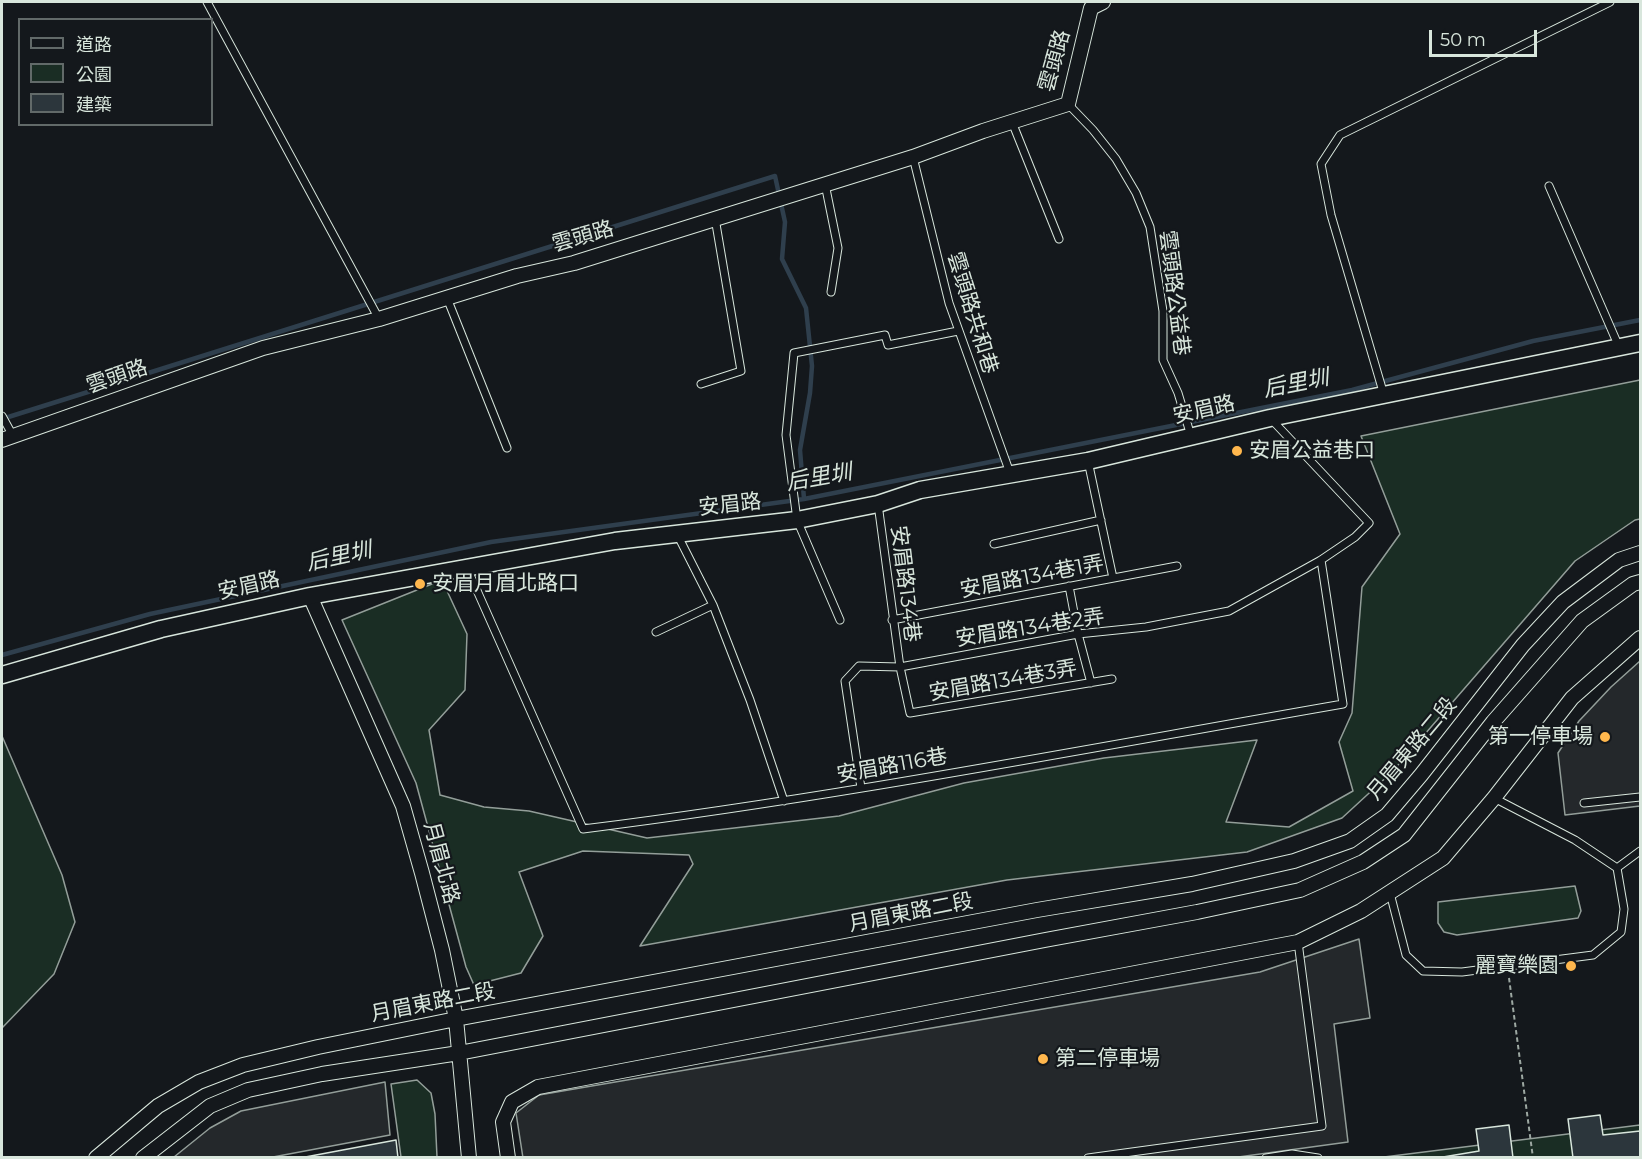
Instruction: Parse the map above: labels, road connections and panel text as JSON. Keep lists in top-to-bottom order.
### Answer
{
  "streets": {
    "street": [
      "雲頭路",
      "安眉路",
      "月眉東路二段",
      "月眉北路"
    ],
    "lane": [
      "雲頭路公益巷",
      "雲頭路共和巷",
      "安眉路134巷1弄",
      "安眉路134巷",
      "安眉路134巷2弄",
      "安眉路134巷3弄",
      "安眉路116巷"
    ]
  },
  "crossings": [
    ["雲頭路", "雲頭路公益巷"],
    ["雲頭路", "雲頭路共和巷"],
    ["雲頭路公益巷", "安眉路"],
    ["雲頭路共和巷", "安眉路"],
    ["安眉路", "安眉路134巷"],
    ["安眉路", "安眉路116巷"],
    ["安眉路", "月眉北路"],
    ["安眉路134巷1弄", "安眉路134巷"],
    ["安眉路134巷", "安眉路134巷2弄"],
    ["安眉路134巷", "安眉路134巷3弄"],
    ["安眉路134巷2弄", "安眉路134巷3弄"],
    ["安眉路134巷2弄", "安眉路116巷"],
    ["月眉東路二段", "月眉北路"]
  ],
  "water": ["后里圳"],
  "places": [
    "安眉公益巷口",
    "安眉月眉北路口",
    "第一停車場",
    "麗寶樂園",
    "第二停車場"
  ],
  "legend": ["道路", "公園", "建築"],
  "scale_bar": "50 m"
}
